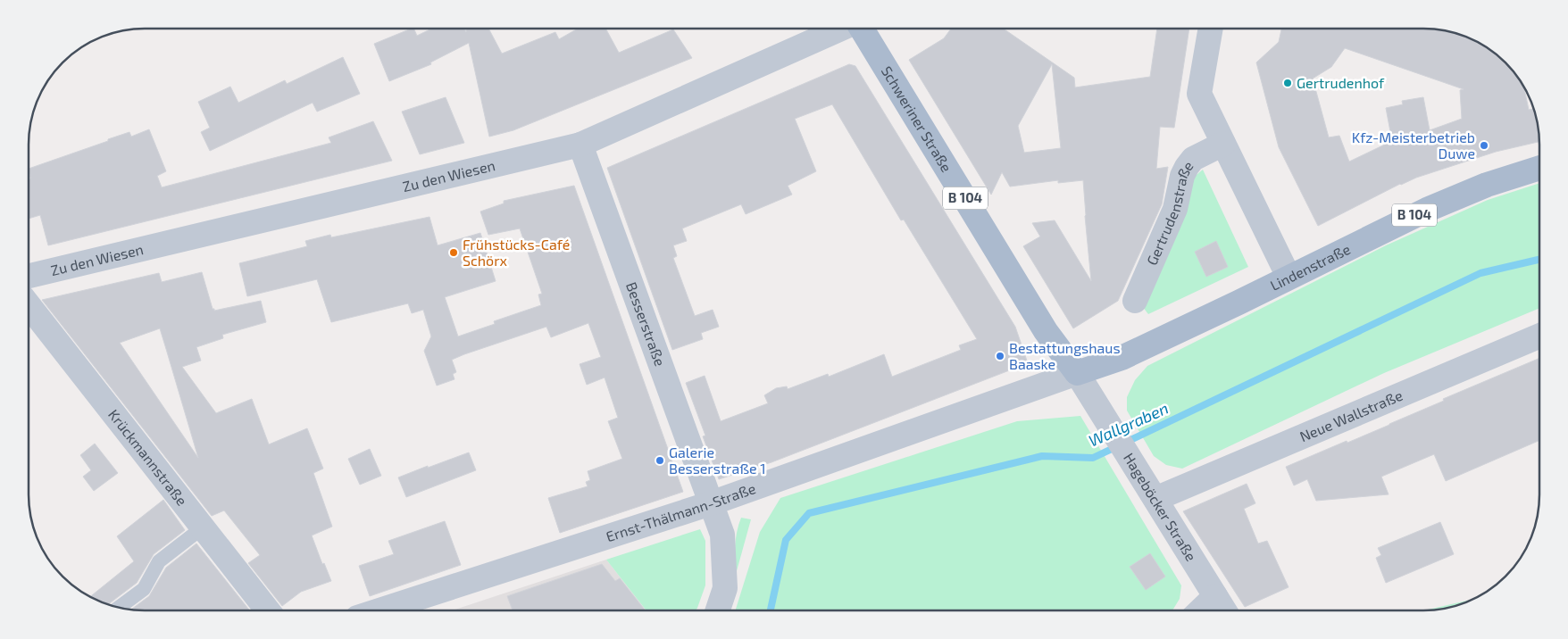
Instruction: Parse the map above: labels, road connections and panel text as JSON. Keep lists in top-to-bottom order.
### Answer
{
  "streets": {
    "main road": ["Schweriner Straße", "B 104", "Lindenstraße"],
    "street": [
      "Zu den Wiesen",
      "Gertrudenstraße",
      "Besserstraße",
      "Neue Wallstraße",
      "Krückmannstraße",
      "Hageböcker Straße",
      "Ernst-Thälmann-Straße"
    ]
  },
  "crossings": [
    ["Schweriner Straße", "Lindenstraße"],
    ["Schweriner Straße", "Hageböcker Straße"],
    ["Schweriner Straße", "Ernst-Thälmann-Straße"],
    ["Zu den Wiesen", "Besserstraße"],
    ["Lindenstraße", "Hageböcker Straße"],
    ["Lindenstraße", "Ernst-Thälmann-Straße"],
    ["Besserstraße", "Ernst-Thälmann-Straße"],
    ["Neue Wallstraße", "Hageböcker Straße"],
    ["Hageböcker Straße", "Ernst-Thälmann-Straße"]
  ],
  "water": ["Wallgraben"],
  "places": [
    "Gertrudenhof",
    "Kfz-Meisterbetrieb Duwe",
    "Frühstücks-Café Schörx",
    "Bestattungshaus Baaske",
    "Galerie Besserstraße 1"
  ]
}
